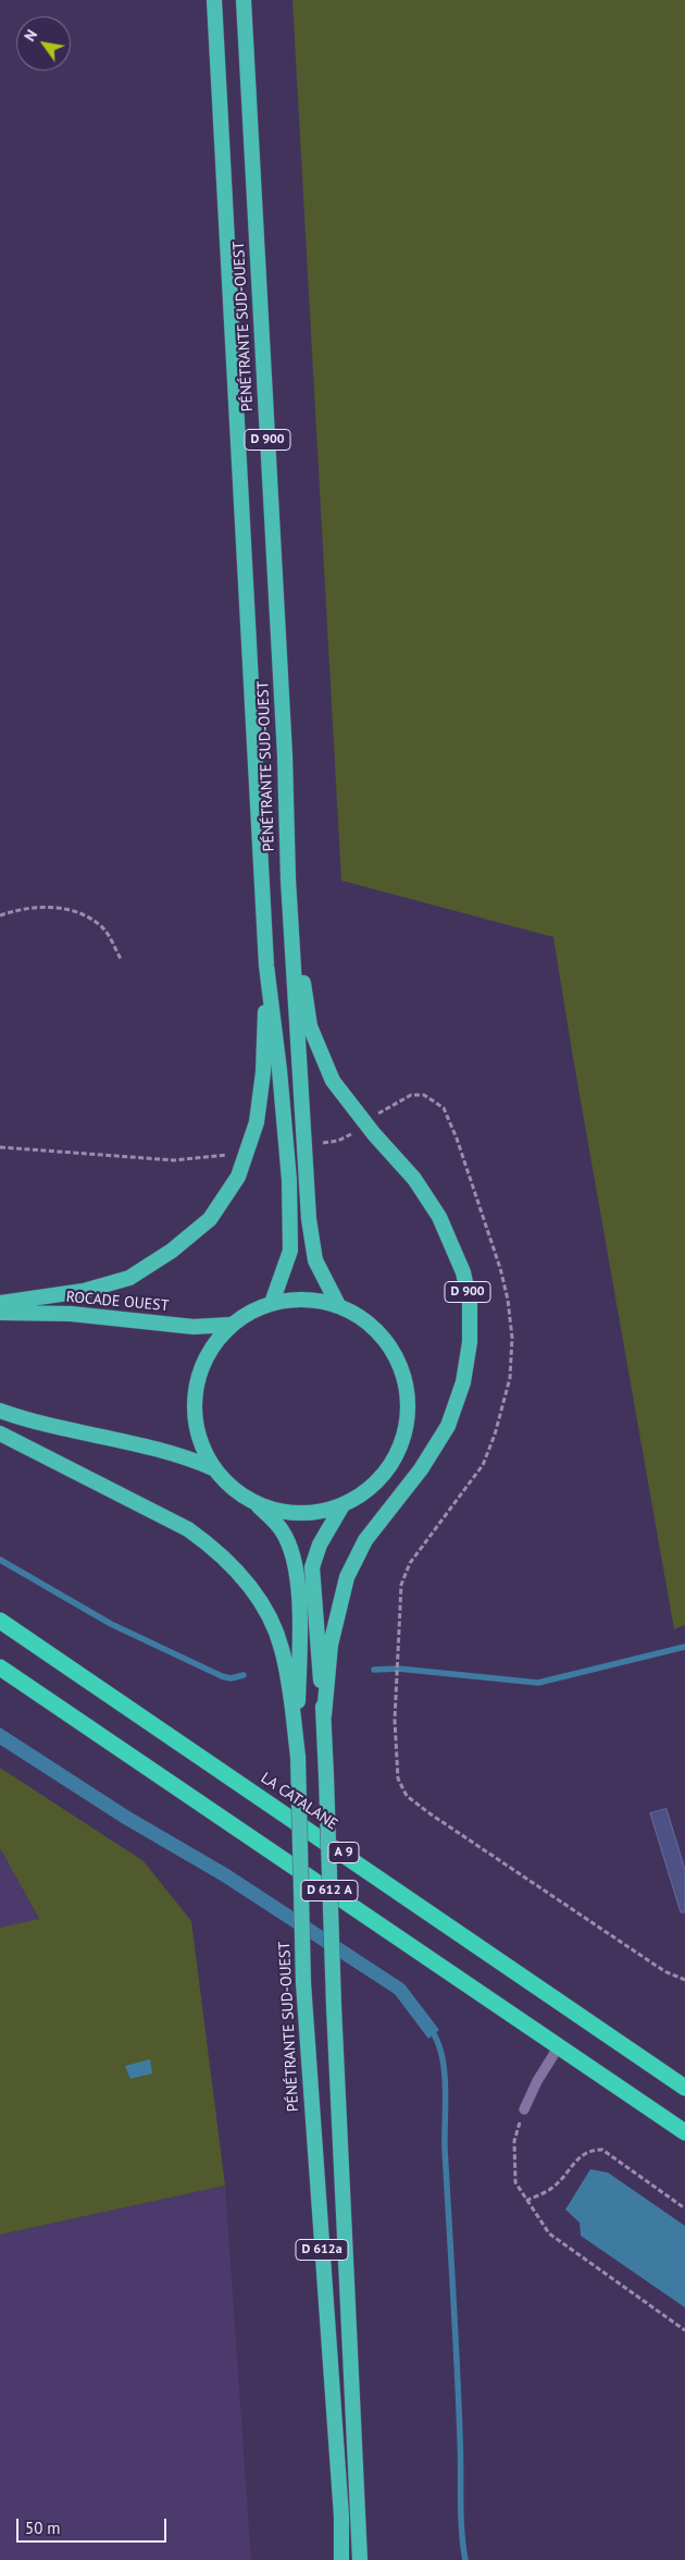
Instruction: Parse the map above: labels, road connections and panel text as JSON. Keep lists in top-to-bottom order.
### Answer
{
  "streets": {
    "highway": [
      "PÉNÉTRANTE SUD-OUEST",
      "D 900",
      "ROCADE OUEST",
      "LA CATALANE",
      "A 9",
      "D 612 A",
      "D 612a"
    ]
  },
  "crossings": [
    ["PÉNÉTRANTE SUD-OUEST", "ROCADE OUEST"],
    ["PÉNÉTRANTE SUD-OUEST", "D 612a"]
  ],
  "scale_bar": "50 m",
  "north": "top left"
}
